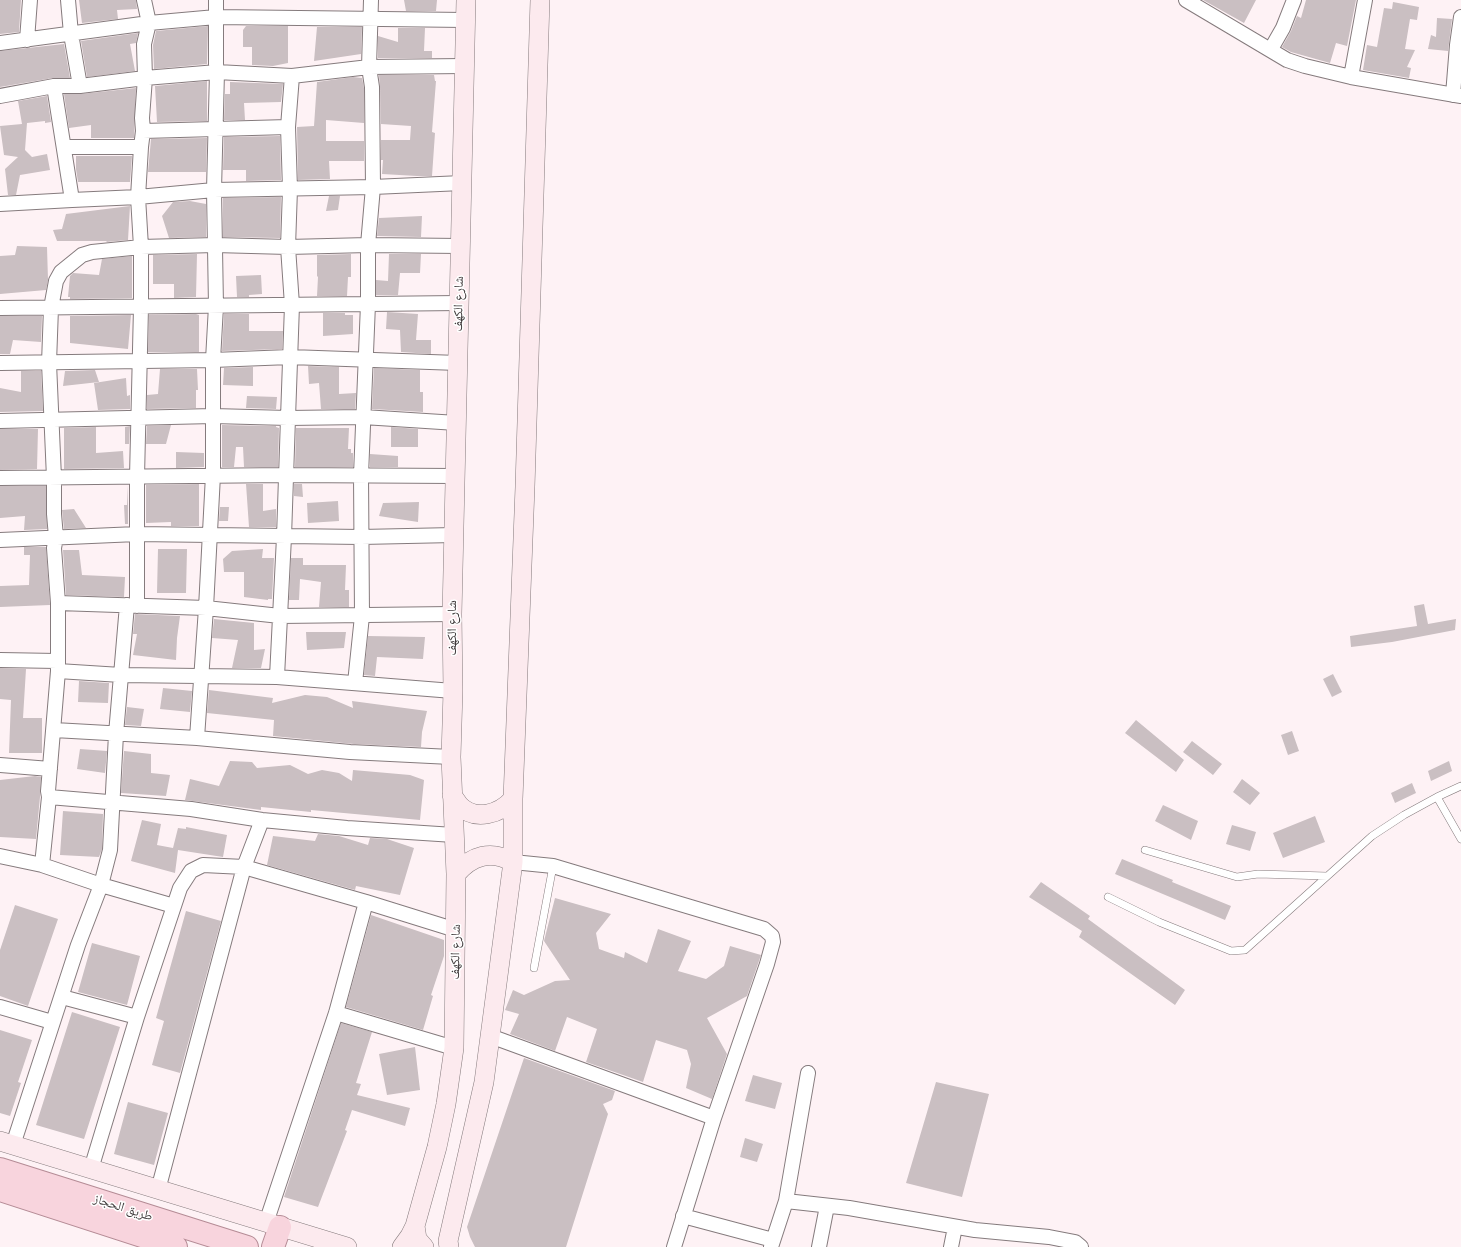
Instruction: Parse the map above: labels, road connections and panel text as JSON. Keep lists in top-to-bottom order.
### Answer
{
  "streets": {
    "main road": ["شارع الكهف", "طريق الحجاز"]
  }
}
